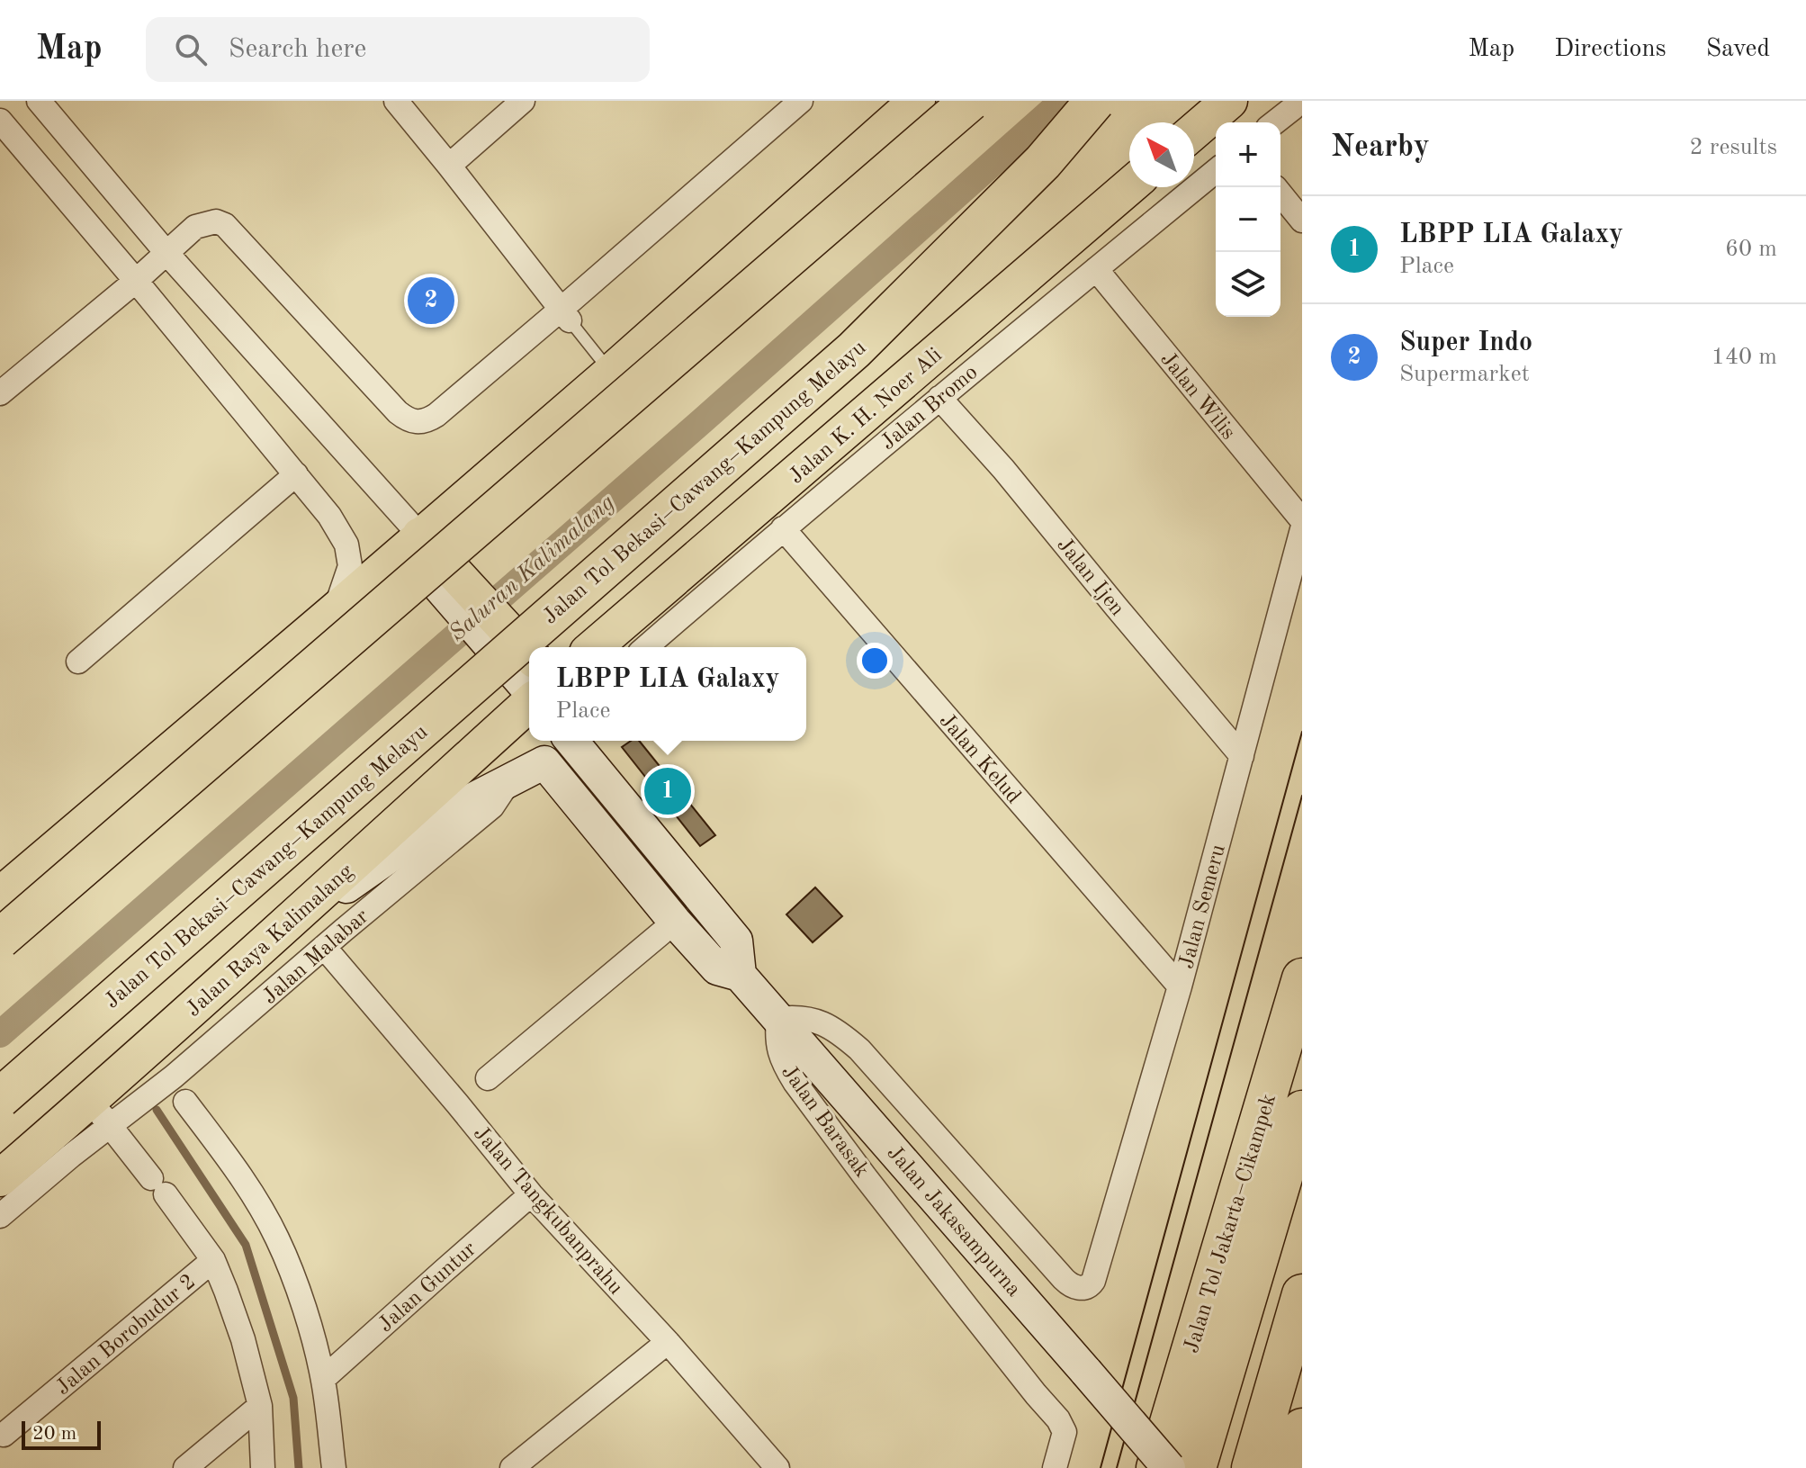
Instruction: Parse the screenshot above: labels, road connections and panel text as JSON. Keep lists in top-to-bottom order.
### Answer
{
  "streets": {
    "highway": ["Jalan Tol Bekasi–Cawang–Kampung Melayu", "Jalan Tol Jakarta–Cikampek"],
    "main road": ["Jalan K. H. Noer Ali", "Jalan Raya Kalimalang", "Jalan Jakasampurna"],
    "street": [
      "Jalan Wilis",
      "Jalan Bromo",
      "Jalan Ijen",
      "Jalan Kelud",
      "Jalan Semeru",
      "Jalan Malabar",
      "Jalan Barasak",
      "Jalan Tangkubanprahu",
      "Jalan Guntur",
      "Jalan Borobudur 2"
    ]
  },
  "crossings": [
    ["Jalan Wilis", "Jalan Bromo"],
    ["Jalan Bromo", "Jalan Ijen"],
    ["Jalan Bromo", "Jalan Kelud"],
    ["Jalan Ijen", "Jalan Semeru"],
    ["Jalan Kelud", "Jalan Semeru"],
    ["Jalan Semeru", "Jalan Barasak"],
    ["Jalan Semeru", "Jalan Jakasampurna"],
    ["Jalan Raya Kalimalang", "Jalan Malabar"],
    ["Jalan Raya Kalimalang", "Jalan Jakasampurna"],
    ["Jalan Malabar", "Jalan Tangkubanprahu"],
    ["Jalan Malabar", "Jalan Jakasampurna"],
    ["Jalan Barasak", "Jalan Jakasampurna"],
    ["Jalan Tangkubanprahu", "Jalan Guntur"]
  ],
  "water": ["Saluran Kalimalang"],
  "scale_bar": "20 m",
  "north": "top left",
  "page": {
    "header": "Map",
    "search": "Search here",
    "nav": ["Map", "Directions", "Saved"],
    "heading": ["Nearby", "2 results"],
    "map_buttons": ["+", "−"],
    "list": [
      {
        "mark": "1",
        "name": "LBPP LIA Galaxy",
        "note": "Place",
        "value": "60 m"
      },
      {
        "mark": "2",
        "name": "Super Indo",
        "note": "Supermarket",
        "value": "140 m"
      }
    ],
    "pins": ["2", "1"],
    "popup": ["LBPP LIA Galaxy", "Place"],
    "scale": "20 m"
  }
}
